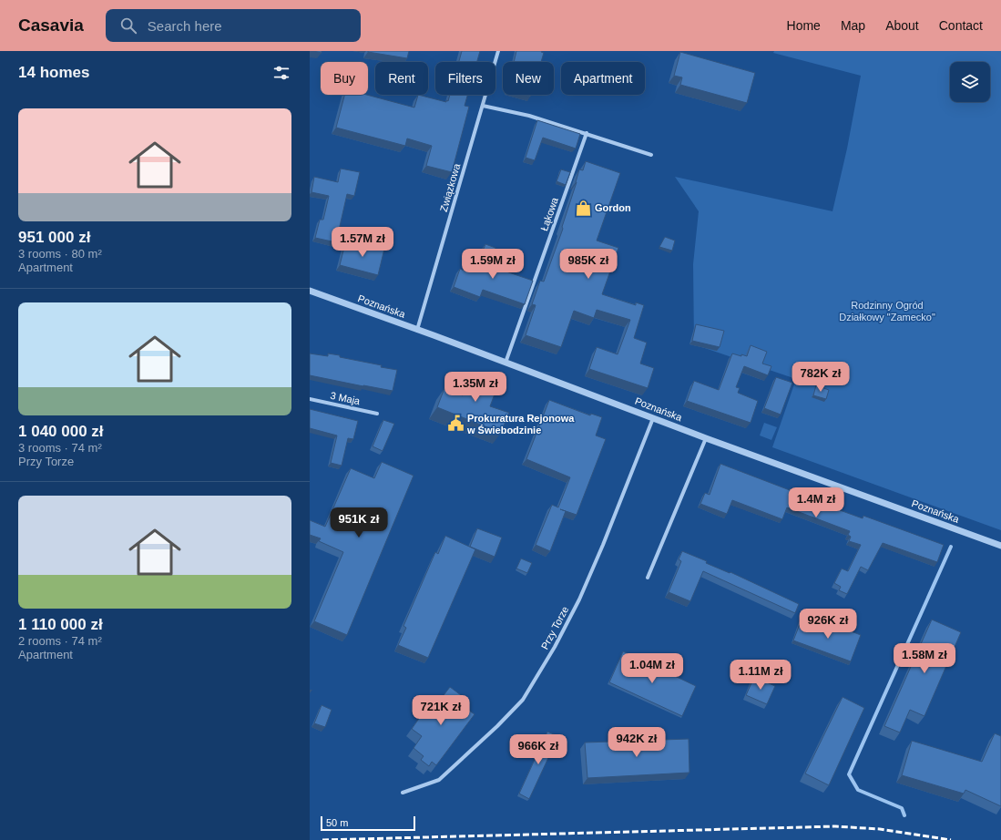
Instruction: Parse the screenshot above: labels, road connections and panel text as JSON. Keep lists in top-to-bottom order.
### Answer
{
  "streets": {
    "street": [
      "Związkowa",
      "Łąkowa",
      "Poznańska",
      "3 Maja",
      "Przy Torze"
    ]
  },
  "crossings": [
    ["Związkowa", "Poznańska"],
    ["Łąkowa", "Poznańska"],
    ["Poznańska", "Przy Torze"]
  ],
  "parks": ["Rodzinny Ogród Działkowy \"Zamecko\""],
  "places": {
    "shop": ["Gordon"],
    "public building": ["Prokuratura Rejonowa w Świebodzinie"]
  },
  "scale_bar": "50 m",
  "page": {
    "header": "Casavia",
    "search": "Search here",
    "nav": [
      "Home",
      "Map",
      "About",
      "Contact"
    ],
    "heading": "14 homes",
    "chip": [
      "Buy",
      "Rent",
      "Filters",
      "New",
      "Apartment"
    ],
    "list": [
      {
        "name": "951 000 zł",
        "note": "3 rooms · 80 m² · Apartment"
      },
      {
        "name": "1 040 000 zł",
        "note": "3 rooms · 74 m² · Przy Torze"
      },
      {
        "name": "1 110 000 zł",
        "note": "2 rooms · 74 m² · Apartment"
      }
    ],
    "price": [
      "1.57M zł",
      "1.59M zł",
      "985K zł",
      "782K zł",
      "1.35M zł",
      "1.4M zł",
      "951K zł",
      "926K zł",
      "1.58M zł",
      "1.04M zł",
      "1.11M zł",
      "721K zł",
      "942K zł",
      "966K zł"
    ],
    "scale": "50 m"
  }
}
